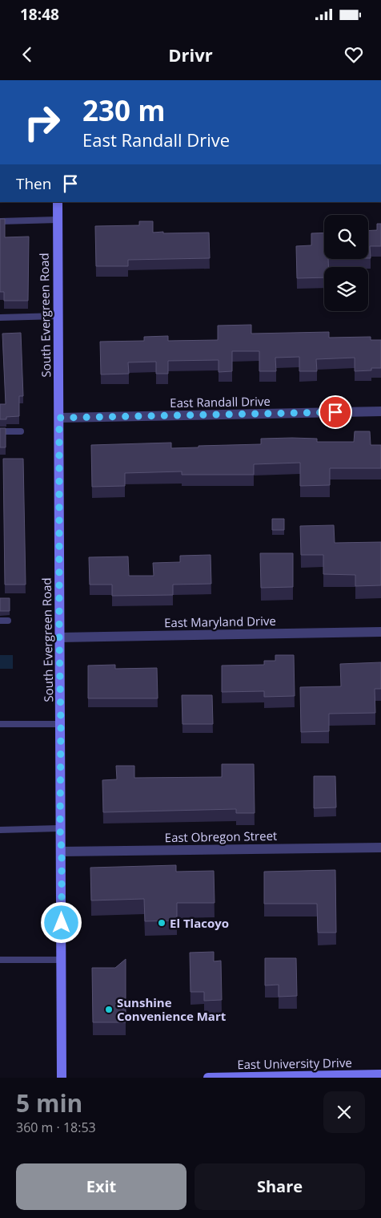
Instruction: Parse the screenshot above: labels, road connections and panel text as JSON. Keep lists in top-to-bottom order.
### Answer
{
  "streets": {
    "street": [
      "South Evergreen Road",
      "East Randall Drive",
      "East Maryland Drive",
      "East Obregon Street",
      "East University Drive"
    ]
  },
  "crossings": [
    ["South Evergreen Road", "East Randall Drive"],
    ["South Evergreen Road", "East Maryland Drive"],
    ["South Evergreen Road", "East Obregon Street"]
  ],
  "places": ["El Tlacoyo", "Sunshine Convenience Mart"],
  "page": {
    "status": "18:48",
    "header": "Drivr",
    "turn": ["230 m", "East Randall Drive"],
    "then": "Then",
    "heading": ["5 min", "360 m · 18:53"],
    "buttons": ["Exit", "Share"]
  }
}
